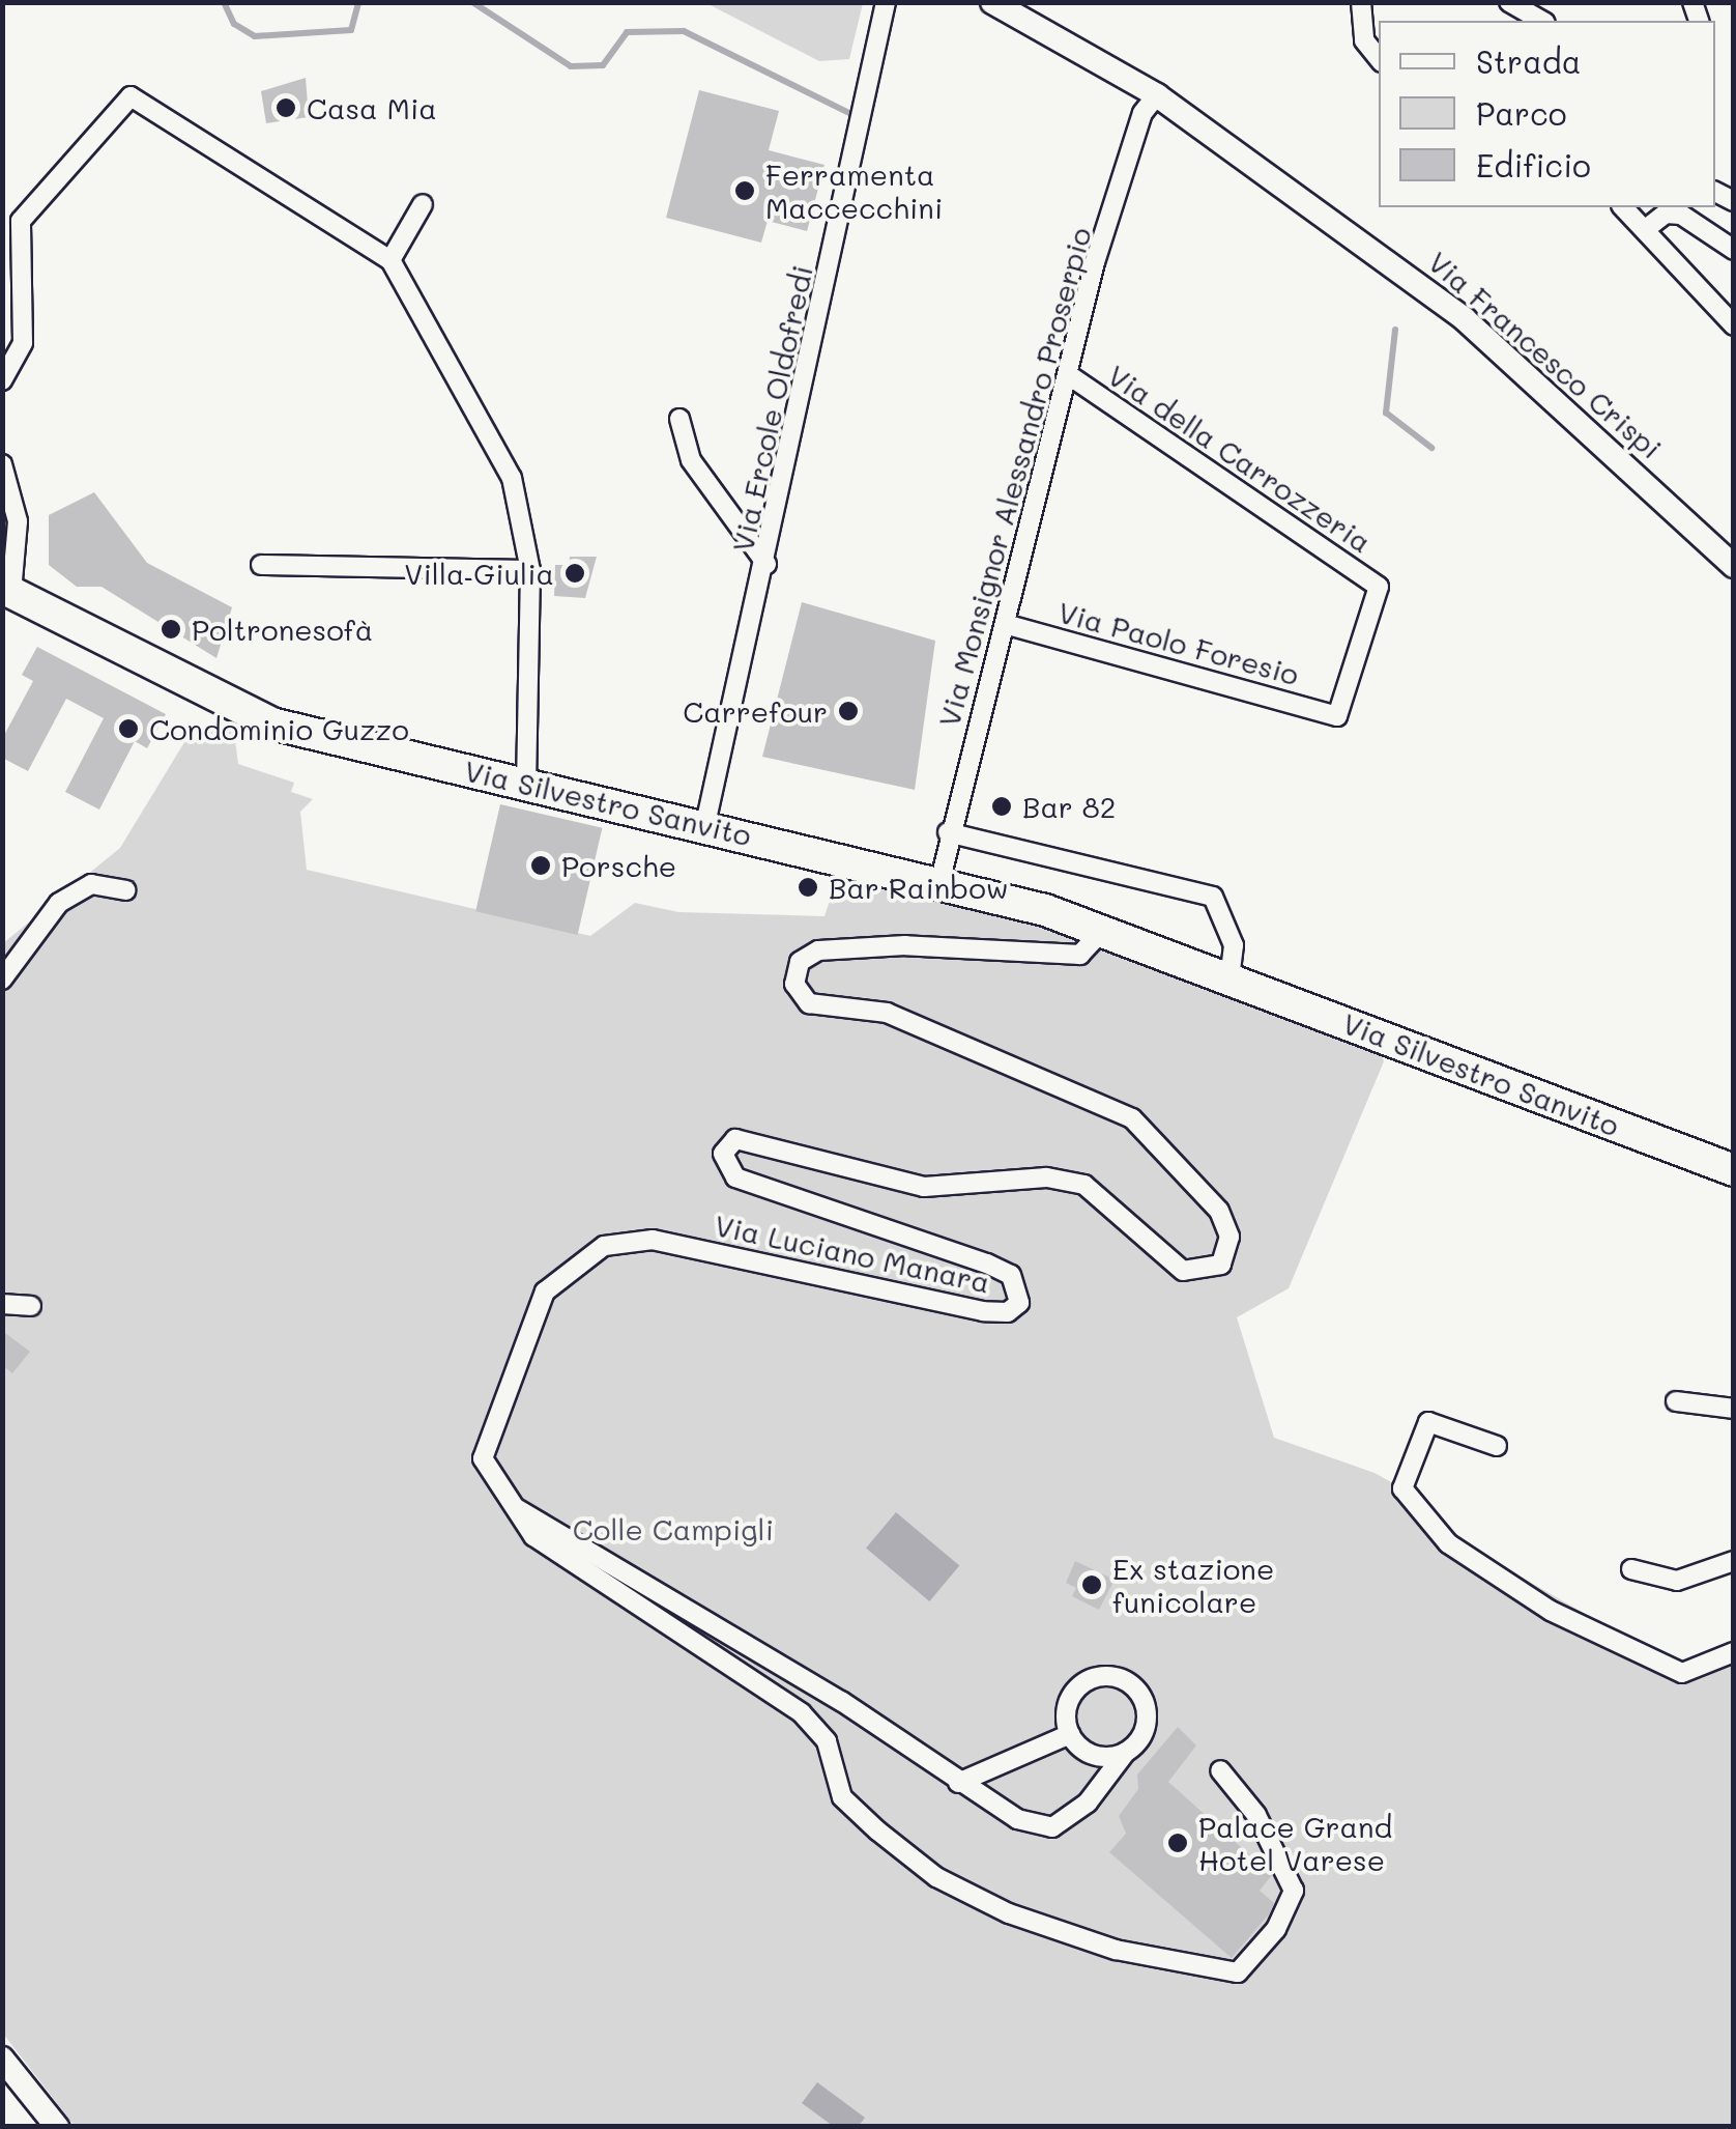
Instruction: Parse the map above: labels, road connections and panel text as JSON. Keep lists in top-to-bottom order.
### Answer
{
  "streets": {
    "main road": ["Via Silvestro Sanvito"],
    "street": [
      "Via Francesco Crispi",
      "Via Ercole Oldofredi",
      "Via della Carrozzeria",
      "Via Monsignor Alessandro Proserpio",
      "Via Paolo Foresio",
      "Via Luciano Manara"
    ]
  },
  "crossings": [
    ["Via Francesco Crispi", "Via Monsignor Alessandro Proserpio"],
    ["Via Ercole Oldofredi", "Via Silvestro Sanvito"],
    ["Via della Carrozzeria", "Via Monsignor Alessandro Proserpio"],
    ["Via della Carrozzeria", "Via Paolo Foresio"],
    ["Via Monsignor Alessandro Proserpio", "Via Paolo Foresio"],
    ["Via Monsignor Alessandro Proserpio", "Via Silvestro Sanvito"],
    ["Via Silvestro Sanvito", "Via Luciano Manara"]
  ],
  "parks": ["Colle Campigli"],
  "places": [
    "Casa Mia",
    "Ferramenta Maccecchini",
    "Villa Giulia",
    "Poltronesofà",
    "Carrefour",
    "Condominio Guzzo",
    "Bar 82",
    "Porsche",
    "Bar Rainbow",
    "Ex stazione funicolare",
    "Palace Grand Hotel Varese"
  ],
  "legend": ["Strada", "Parco", "Edificio"]
}
